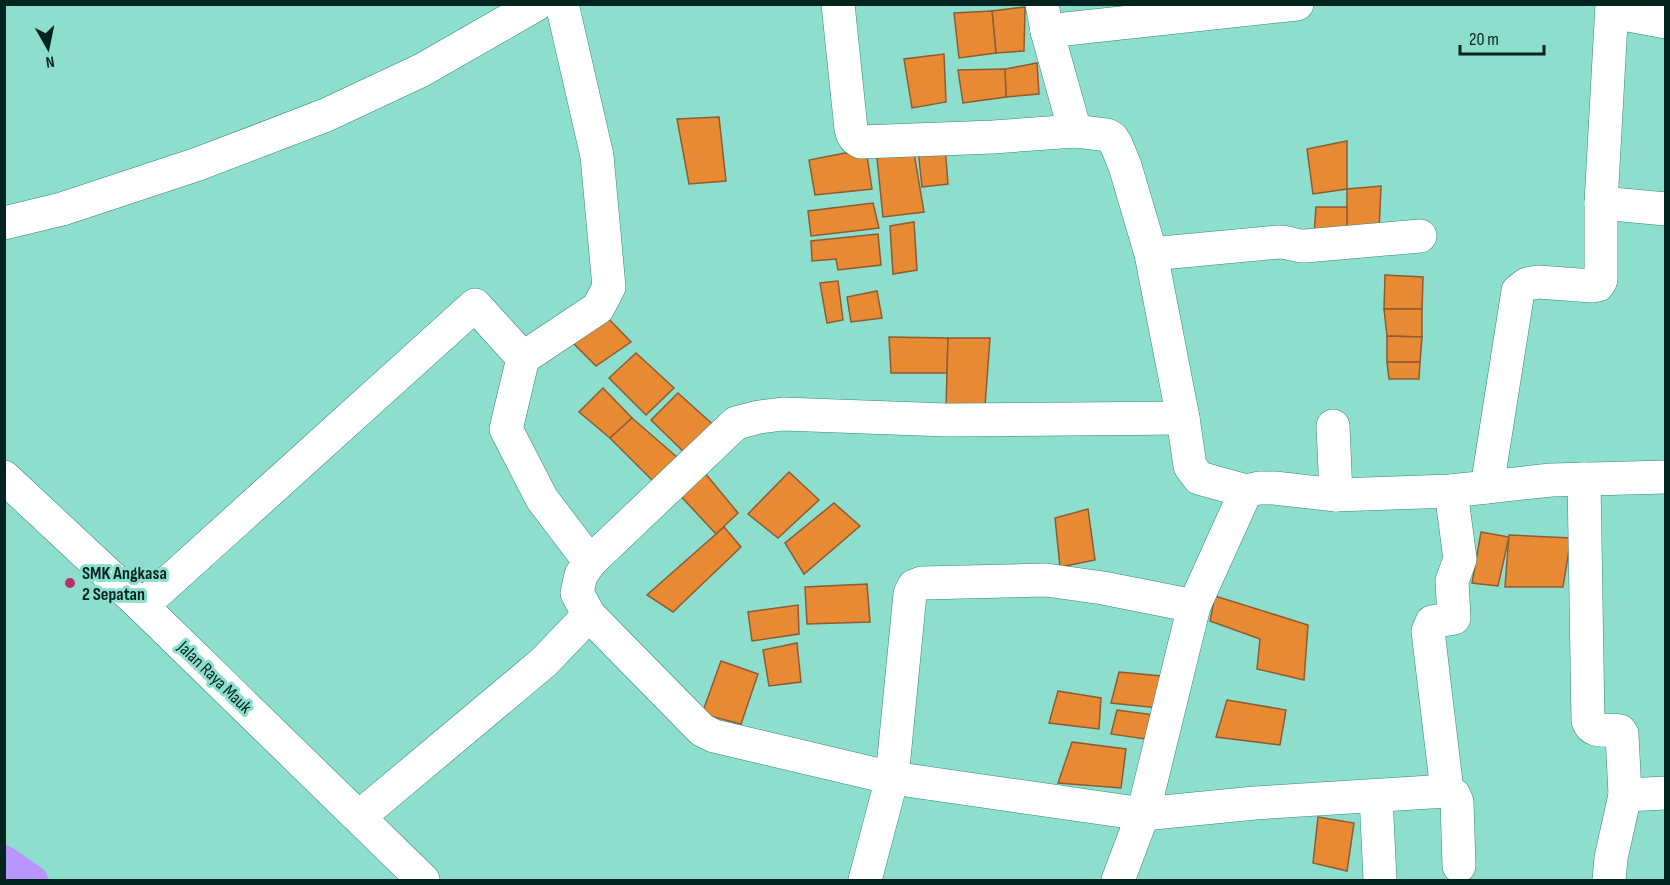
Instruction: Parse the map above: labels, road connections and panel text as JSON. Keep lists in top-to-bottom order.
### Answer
{
  "streets": {
    "street": ["Jalan Raya Mauk"]
  },
  "places": ["SMK Angkasa 2 Sepatan"],
  "scale_bar": "20 m",
  "north": "bottom"
}
